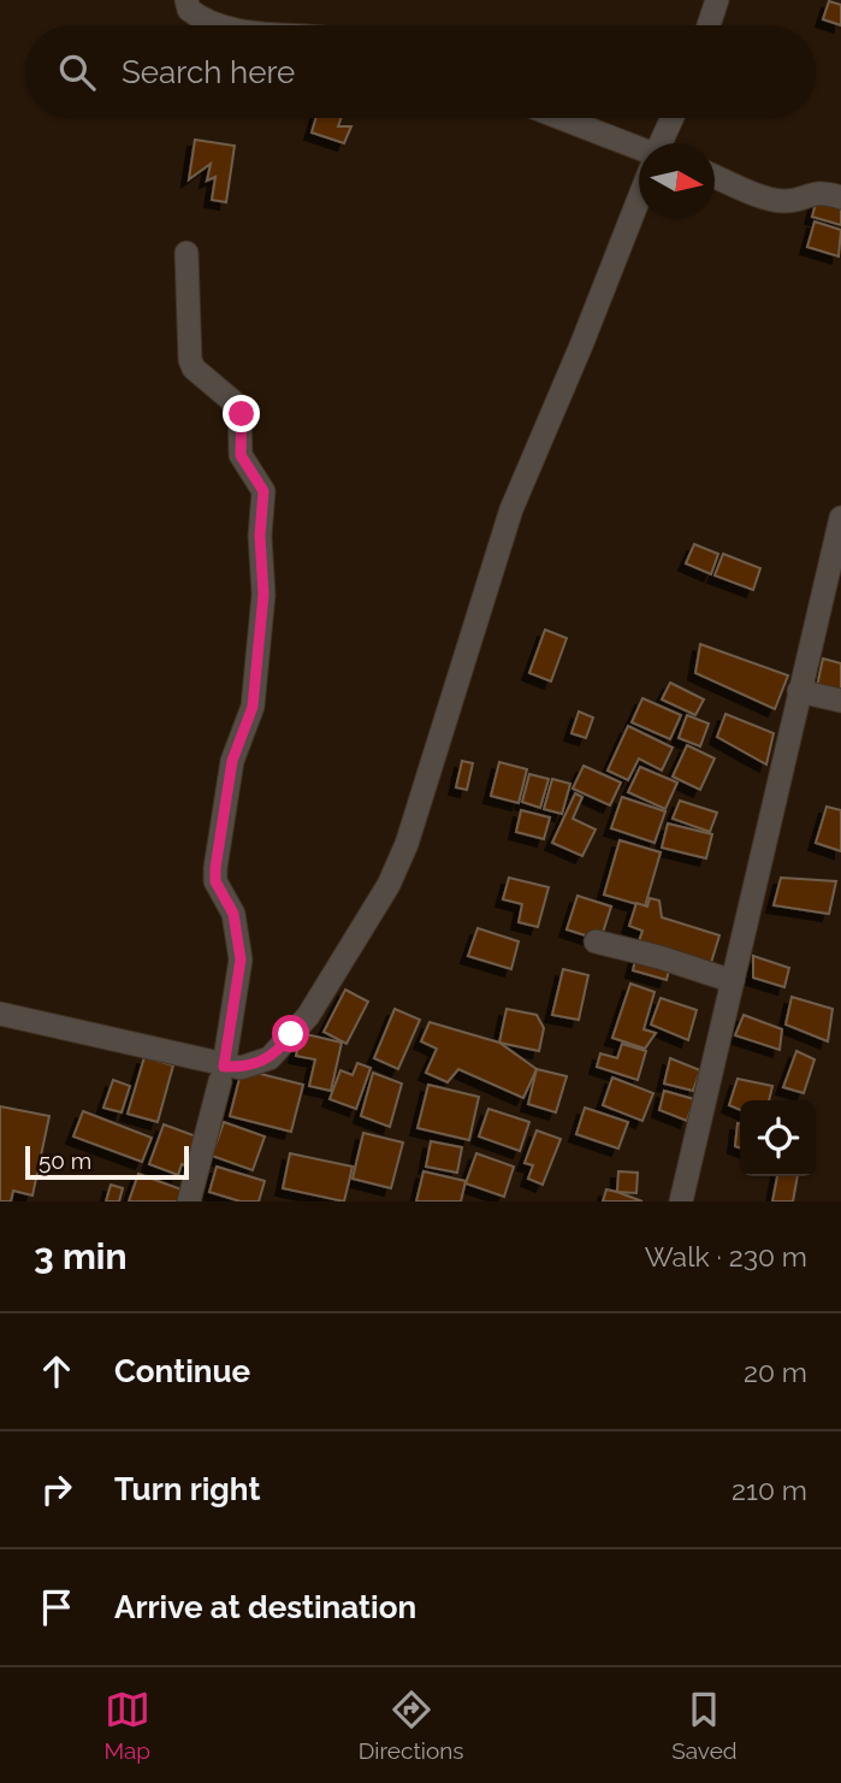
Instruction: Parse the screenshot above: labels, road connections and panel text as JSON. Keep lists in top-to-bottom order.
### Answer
{
  "scale_bar": "50 m",
  "north": "right",
  "page": {
    "search": "Search here",
    "scale": "50 m",
    "heading": ["3 min", "Walk · 230 m"],
    "list": [
      ["Continue", "20 m"],
      ["Turn right", "210 m"],
      "Arrive at destination"
    ],
    "nav": ["Map", "Directions", "Saved"]
  }
}
